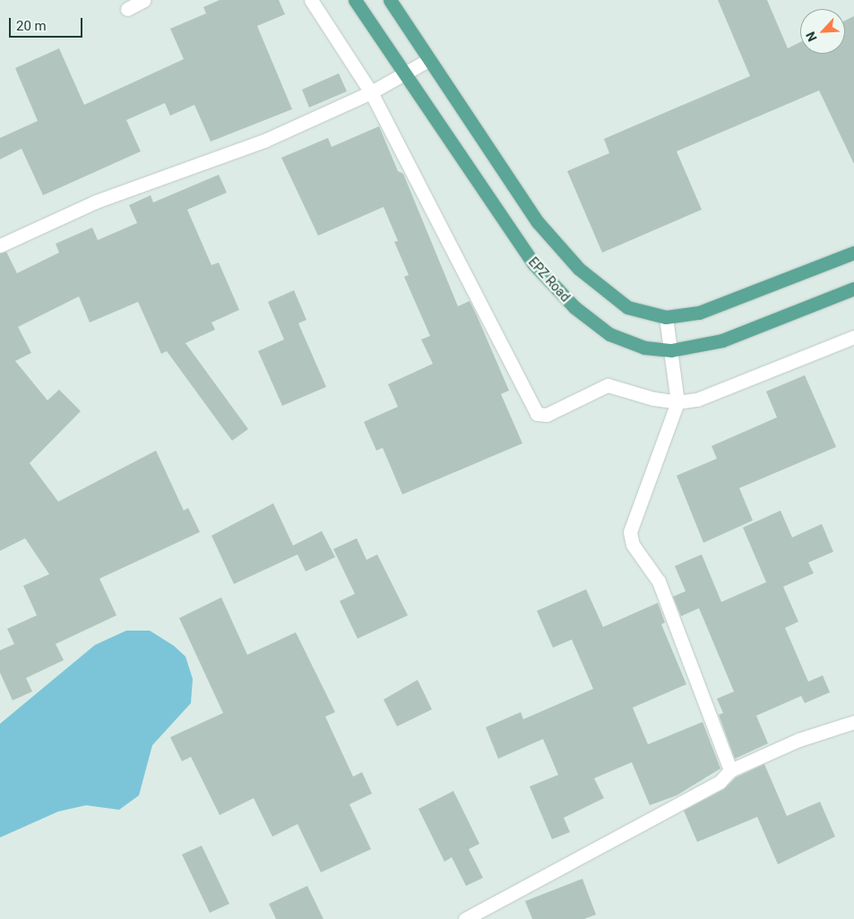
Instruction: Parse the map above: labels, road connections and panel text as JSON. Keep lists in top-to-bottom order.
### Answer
{
  "streets": {
    "main road": ["EPZ Road"]
  },
  "scale_bar": "20 m",
  "north": "bottom left"
}
